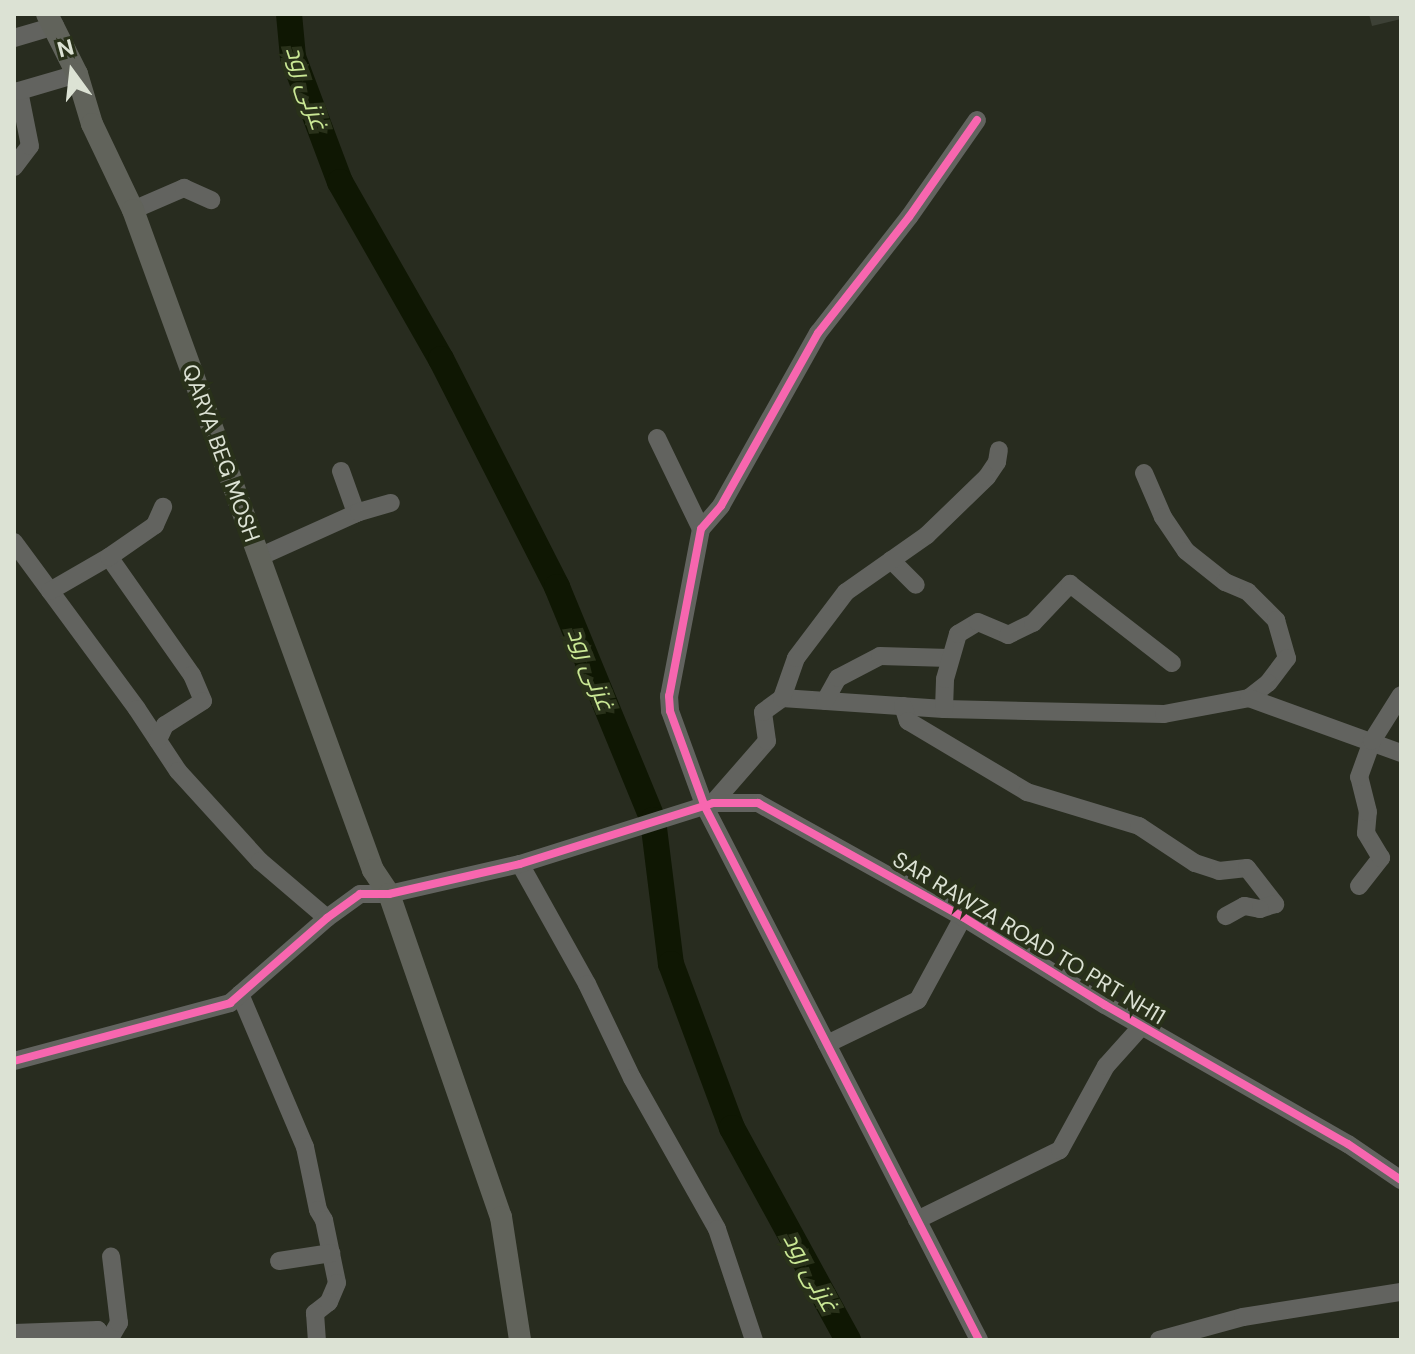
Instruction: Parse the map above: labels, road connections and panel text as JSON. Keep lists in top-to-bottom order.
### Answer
{
  "streets": {
    "main road": ["QARYA BEG MOSH"],
    "street": ["SAR RAWZA ROAD TO PRT NH11"]
  },
  "crossings": [
    ["QARYA BEG MOSH", "SAR RAWZA ROAD TO PRT NH11"]
  ],
  "water": ["غزنی رود"],
  "north": "top"
}
